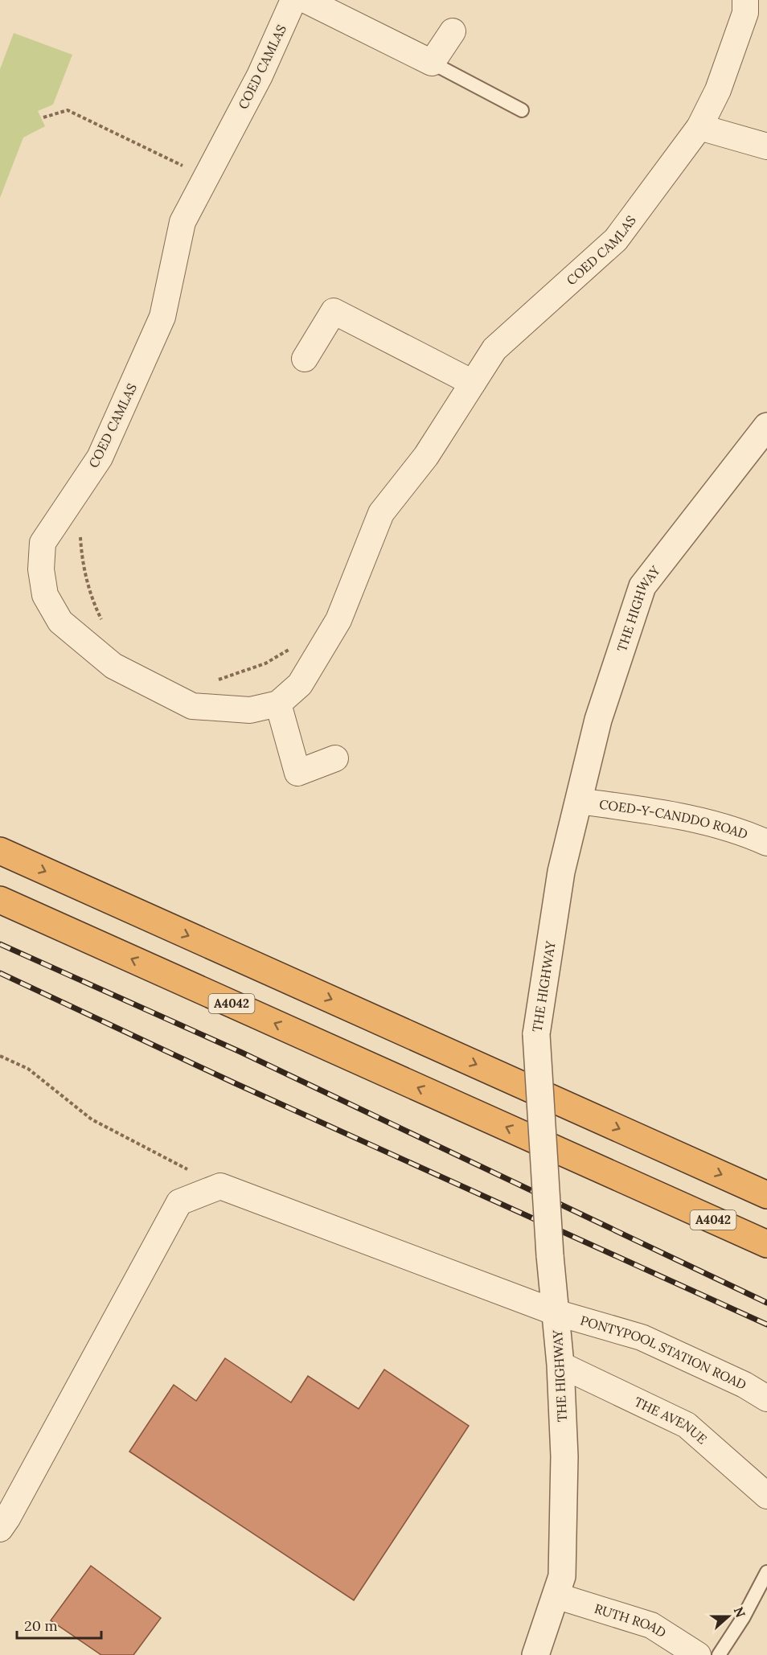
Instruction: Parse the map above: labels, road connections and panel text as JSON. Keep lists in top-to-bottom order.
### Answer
{
  "streets": {
    "highway": ["A4042"],
    "street": [
      "COED CAMLAS",
      "THE HIGHWAY",
      "COED-Y-CANDDO ROAD",
      "PONTYPOOL STATION ROAD",
      "THE AVENUE",
      "RUTH ROAD"
    ]
  },
  "crossings": [
    ["THE HIGHWAY", "COED-Y-CANDDO ROAD"],
    ["THE HIGHWAY", "PONTYPOOL STATION ROAD"],
    ["THE HIGHWAY", "THE AVENUE"],
    ["THE HIGHWAY", "RUTH ROAD"]
  ],
  "scale_bar": "20 m",
  "north": "right"
}
